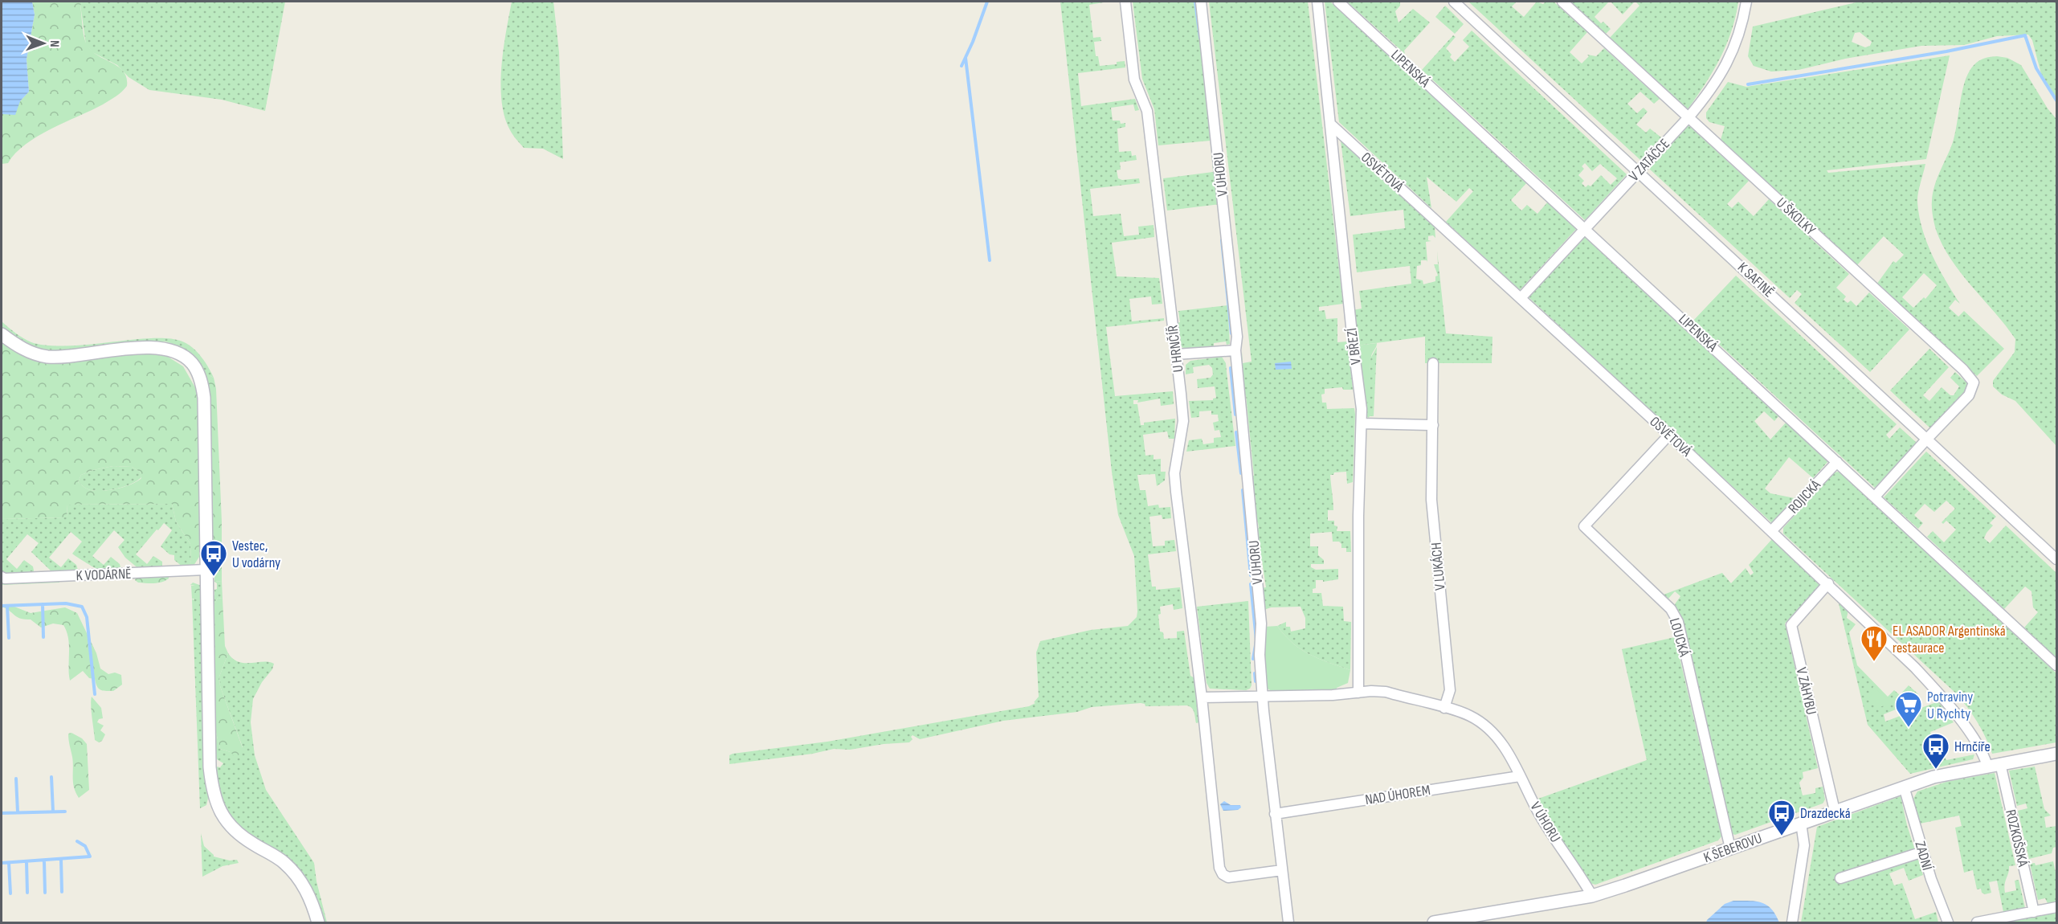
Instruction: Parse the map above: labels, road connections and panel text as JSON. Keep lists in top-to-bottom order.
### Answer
{
  "streets": {
    "street": [
      "LIPENSKÁ",
      "V ZATÁČCE",
      "OSVĚTOVÁ",
      "V ÚHORU",
      "U ŠKOLKY",
      "K SAFINĚ",
      "V BŘEZÍ",
      "U HRNČÍŘ",
      "ROJICKÁ",
      "V LUKÁCH",
      "K VODÁRNĚ",
      "LOUCKÁ",
      "V ZÁHYBU",
      "NAD ÚHOREM",
      "ROZKOŠSKÁ",
      "K ŠEBEROVU",
      "ZADNÍ"
    ]
  },
  "crossings": [
    ["LIPENSKÁ", "V ZATÁČCE"],
    ["LIPENSKÁ", "ROJICKÁ"],
    ["V ZATÁČCE", "OSVĚTOVÁ"],
    ["V ZATÁČCE", "U ŠKOLKY"],
    ["V ZATÁČCE", "K SAFINĚ"],
    ["OSVĚTOVÁ", "V BŘEZÍ"],
    ["OSVĚTOVÁ", "ROJICKÁ"],
    ["OSVĚTOVÁ", "LOUCKÁ"],
    ["OSVĚTOVÁ", "V ZÁHYBU"],
    ["OSVĚTOVÁ", "K ŠEBEROVU"],
    ["V ÚHORU", "V BŘEZÍ"],
    ["V ÚHORU", "V LUKÁCH"],
    ["V ÚHORU", "NAD ÚHOREM"],
    ["V ÚHORU", "K ŠEBEROVU"],
    ["U ŠKOLKY", "K SAFINĚ"],
    ["LOUCKÁ", "K ŠEBEROVU"],
    ["V ZÁHYBU", "K ŠEBEROVU"],
    ["ROZKOŠSKÁ", "K ŠEBEROVU"],
    ["K ŠEBEROVU", "ZADNÍ"]
  ],
  "places": {
    "bus stop": ["Vestec, U vodárny", "Hrnčíře", "Drazdecká"],
    "restaurant": ["EL ASADOR Argentinská restaurace"],
    "supermarket": ["Potraviny U Rychty"]
  },
  "north": "right"
}
